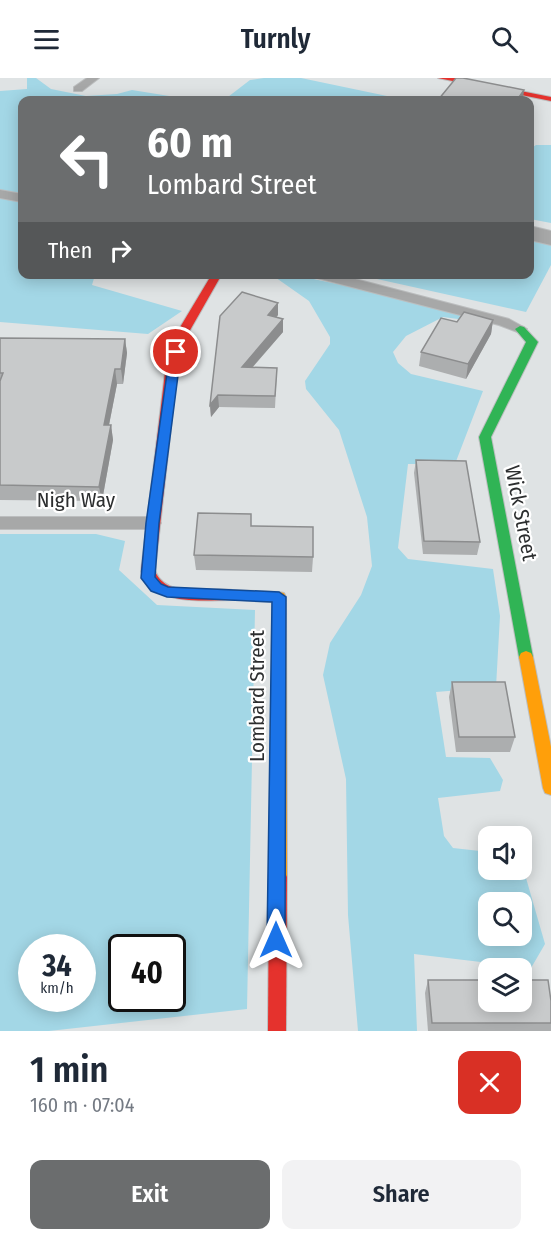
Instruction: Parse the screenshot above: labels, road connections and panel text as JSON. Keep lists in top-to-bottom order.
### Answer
{
  "streets": {
    "street": ["Wick Street", "Lombard Street"],
    "lane": ["Nigh Way"]
  },
  "crossings": [
    ["Nigh Way", "Lombard Street"]
  ],
  "page": {
    "header": "Turnly",
    "turn": ["60 m", "Lombard Street"],
    "then": "Then",
    "speed": "34 km/h",
    "limit": "40",
    "heading": ["1 min", "160 m · 07:04"],
    "buttons": ["Exit", "Share"]
  }
}
